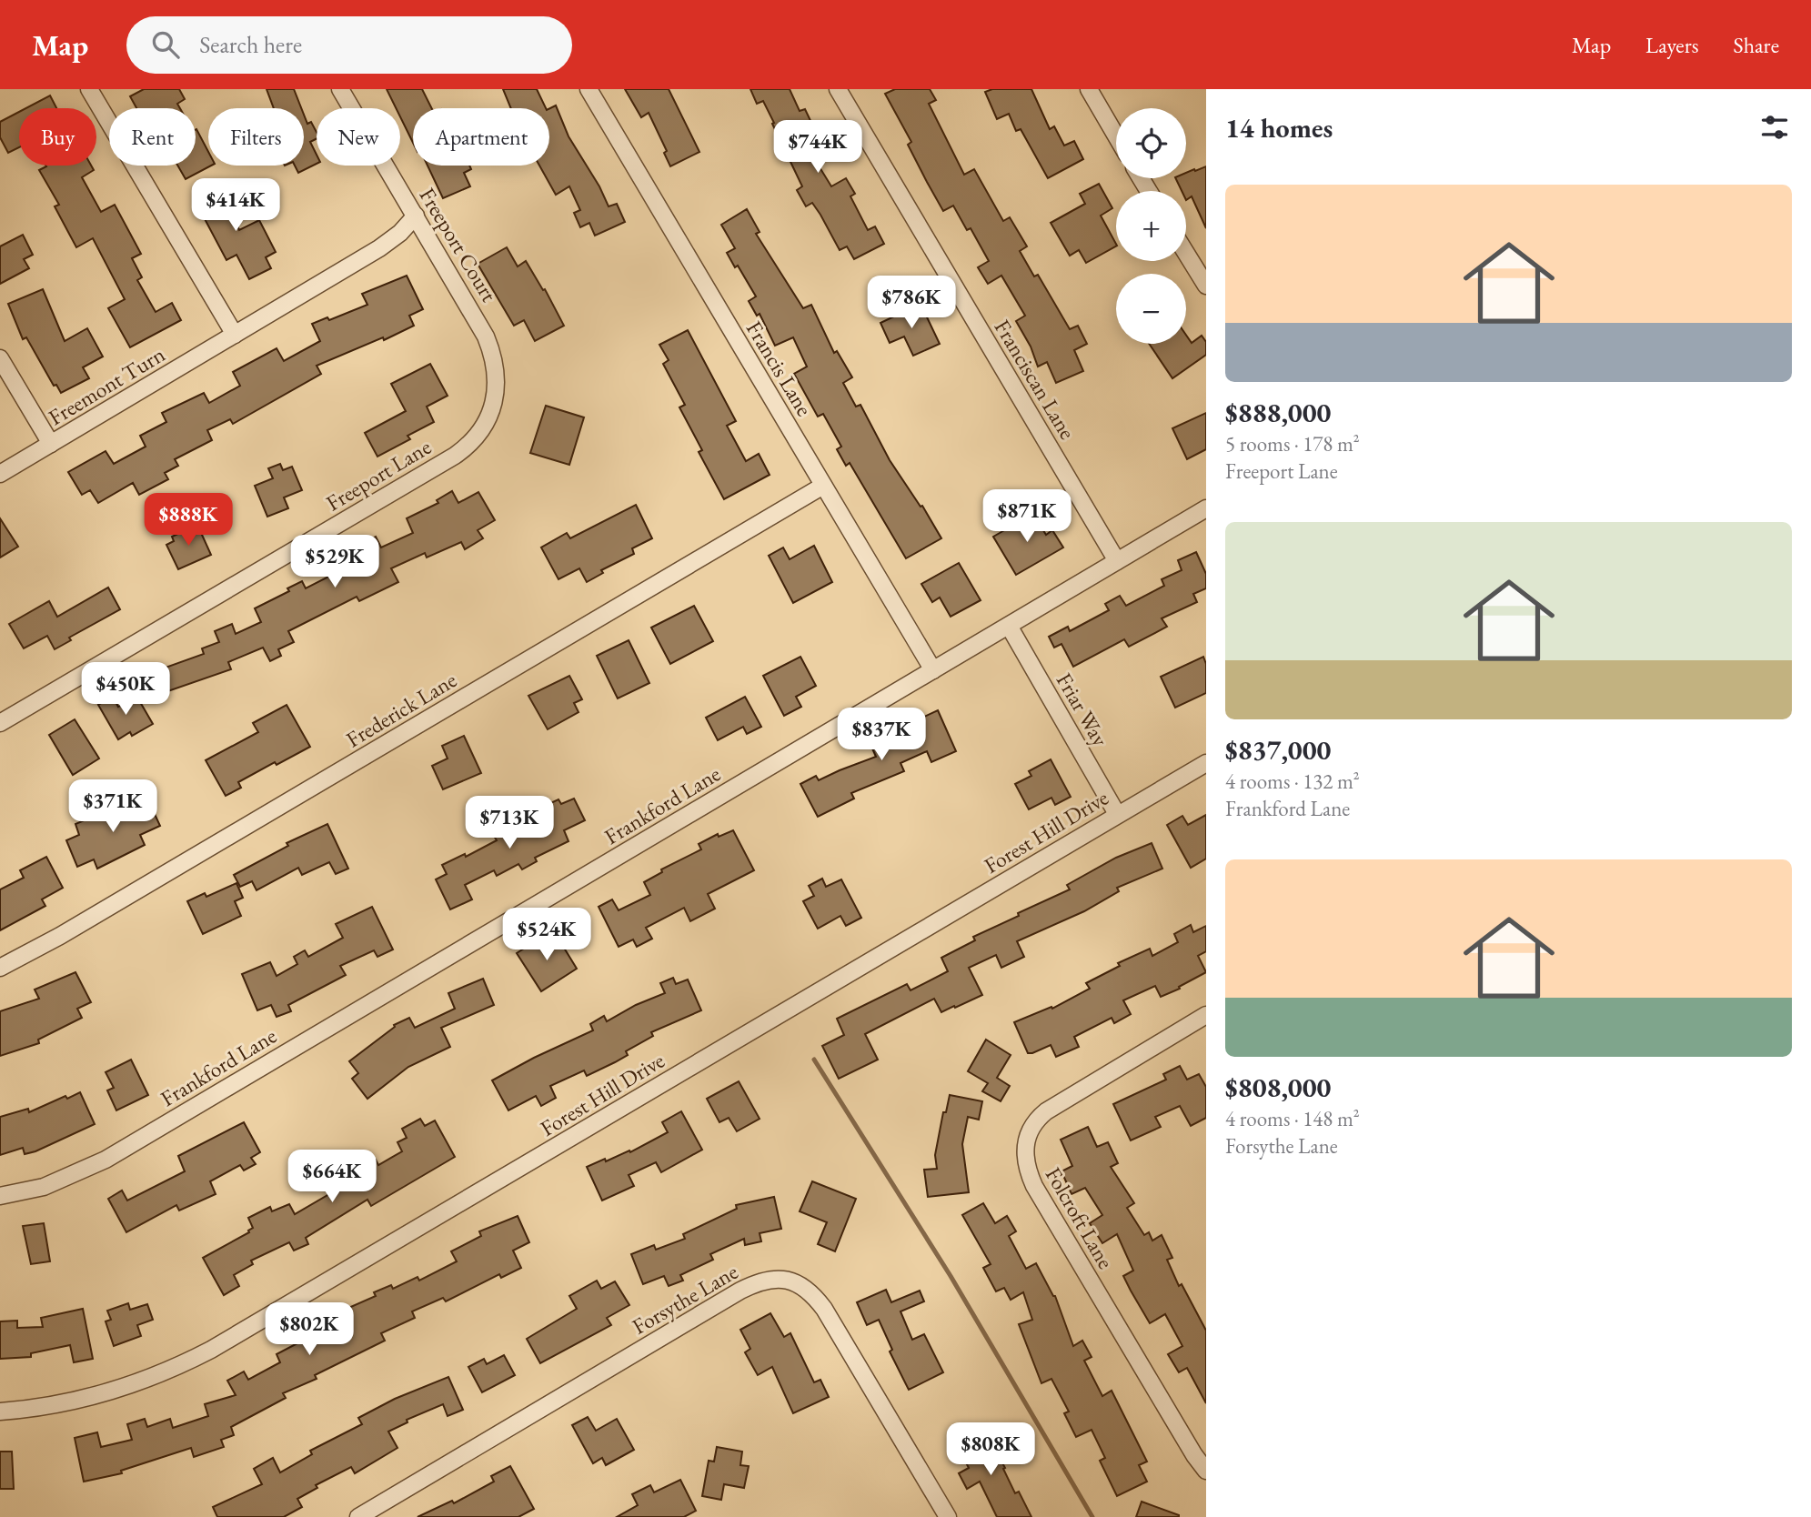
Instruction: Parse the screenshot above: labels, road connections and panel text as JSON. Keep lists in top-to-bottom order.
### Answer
{
  "streets": {
    "street": [
      "Freeport Court",
      "Francis Lane",
      "Franciscan Lane",
      "Freemont Turn",
      "Freeport Lane",
      "Frederick Lane",
      "Friar Way",
      "Frankford Lane",
      "Forest Hill Drive",
      "Folcroft Lane",
      "Forsythe Lane"
    ]
  },
  "crossings": [
    ["Freeport Court", "Freemont Turn"],
    ["Freeport Court", "Freeport Lane"],
    ["Francis Lane", "Frederick Lane"],
    ["Francis Lane", "Frankford Lane"],
    ["Franciscan Lane", "Frankford Lane"],
    ["Friar Way", "Frankford Lane"],
    ["Friar Way", "Forest Hill Drive"]
  ],
  "page": {
    "header": "Map",
    "search": "Search here",
    "nav": ["Map", "Layers", "Share"],
    "heading": "14 homes",
    "map_buttons": ["+", "−"],
    "chip": [
      "Buy",
      "Rent",
      "Filters",
      "New",
      "Apartment"
    ],
    "price": [
      "$744K",
      "$414K",
      "$786K",
      "$871K",
      "$888K",
      "$529K",
      "$450K",
      "$837K",
      "$371K",
      "$713K",
      "$524K",
      "$664K",
      "$802K",
      "$808K"
    ],
    "list": [
      {
        "name": "$888,000",
        "note": "5 rooms · 178 m² · Freeport Lane"
      },
      {
        "name": "$837,000",
        "note": "4 rooms · 132 m² · Frankford Lane"
      },
      {
        "name": "$808,000",
        "note": "4 rooms · 148 m² · Forsythe Lane"
      }
    ]
  }
}
